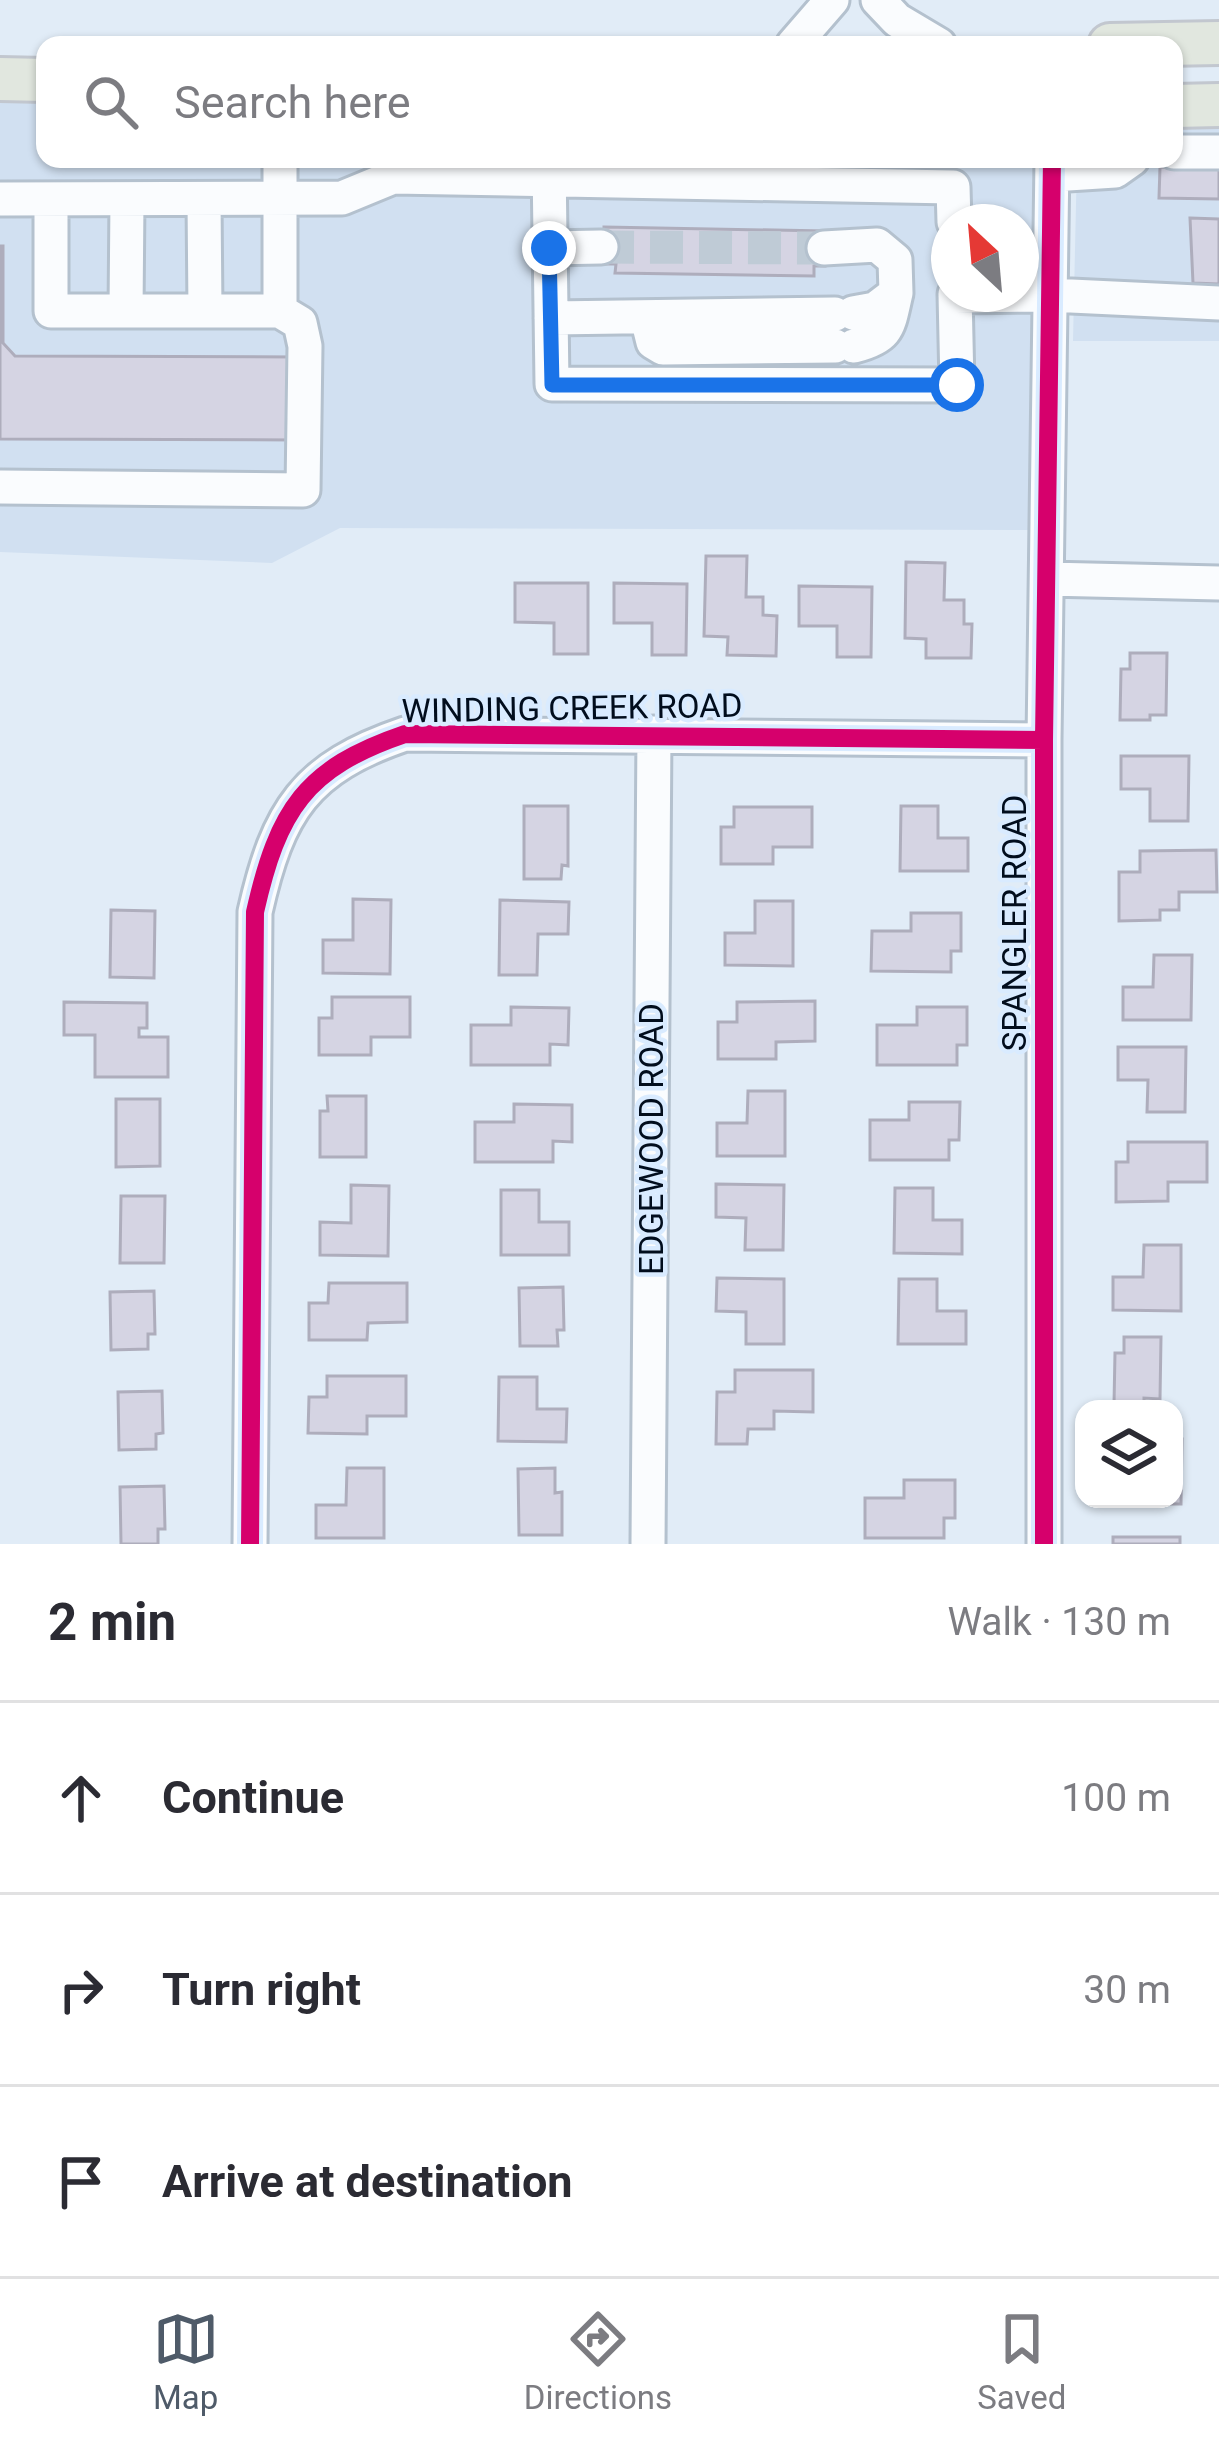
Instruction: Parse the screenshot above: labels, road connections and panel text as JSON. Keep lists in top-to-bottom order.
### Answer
{
  "streets": {
    "street": ["WINDING CREEK ROAD", "SPANGLER ROAD", "EDGEWOOD ROAD"]
  },
  "crossings": [
    ["WINDING CREEK ROAD", "SPANGLER ROAD"],
    ["WINDING CREEK ROAD", "EDGEWOOD ROAD"]
  ],
  "north": "top left",
  "page": {
    "search": "Search here",
    "heading": ["2 min", "Walk · 130 m"],
    "list": [
      ["Continue", "100 m"],
      ["Turn right", "30 m"],
      "Arrive at destination"
    ],
    "nav": ["Map", "Directions", "Saved"]
  }
}
